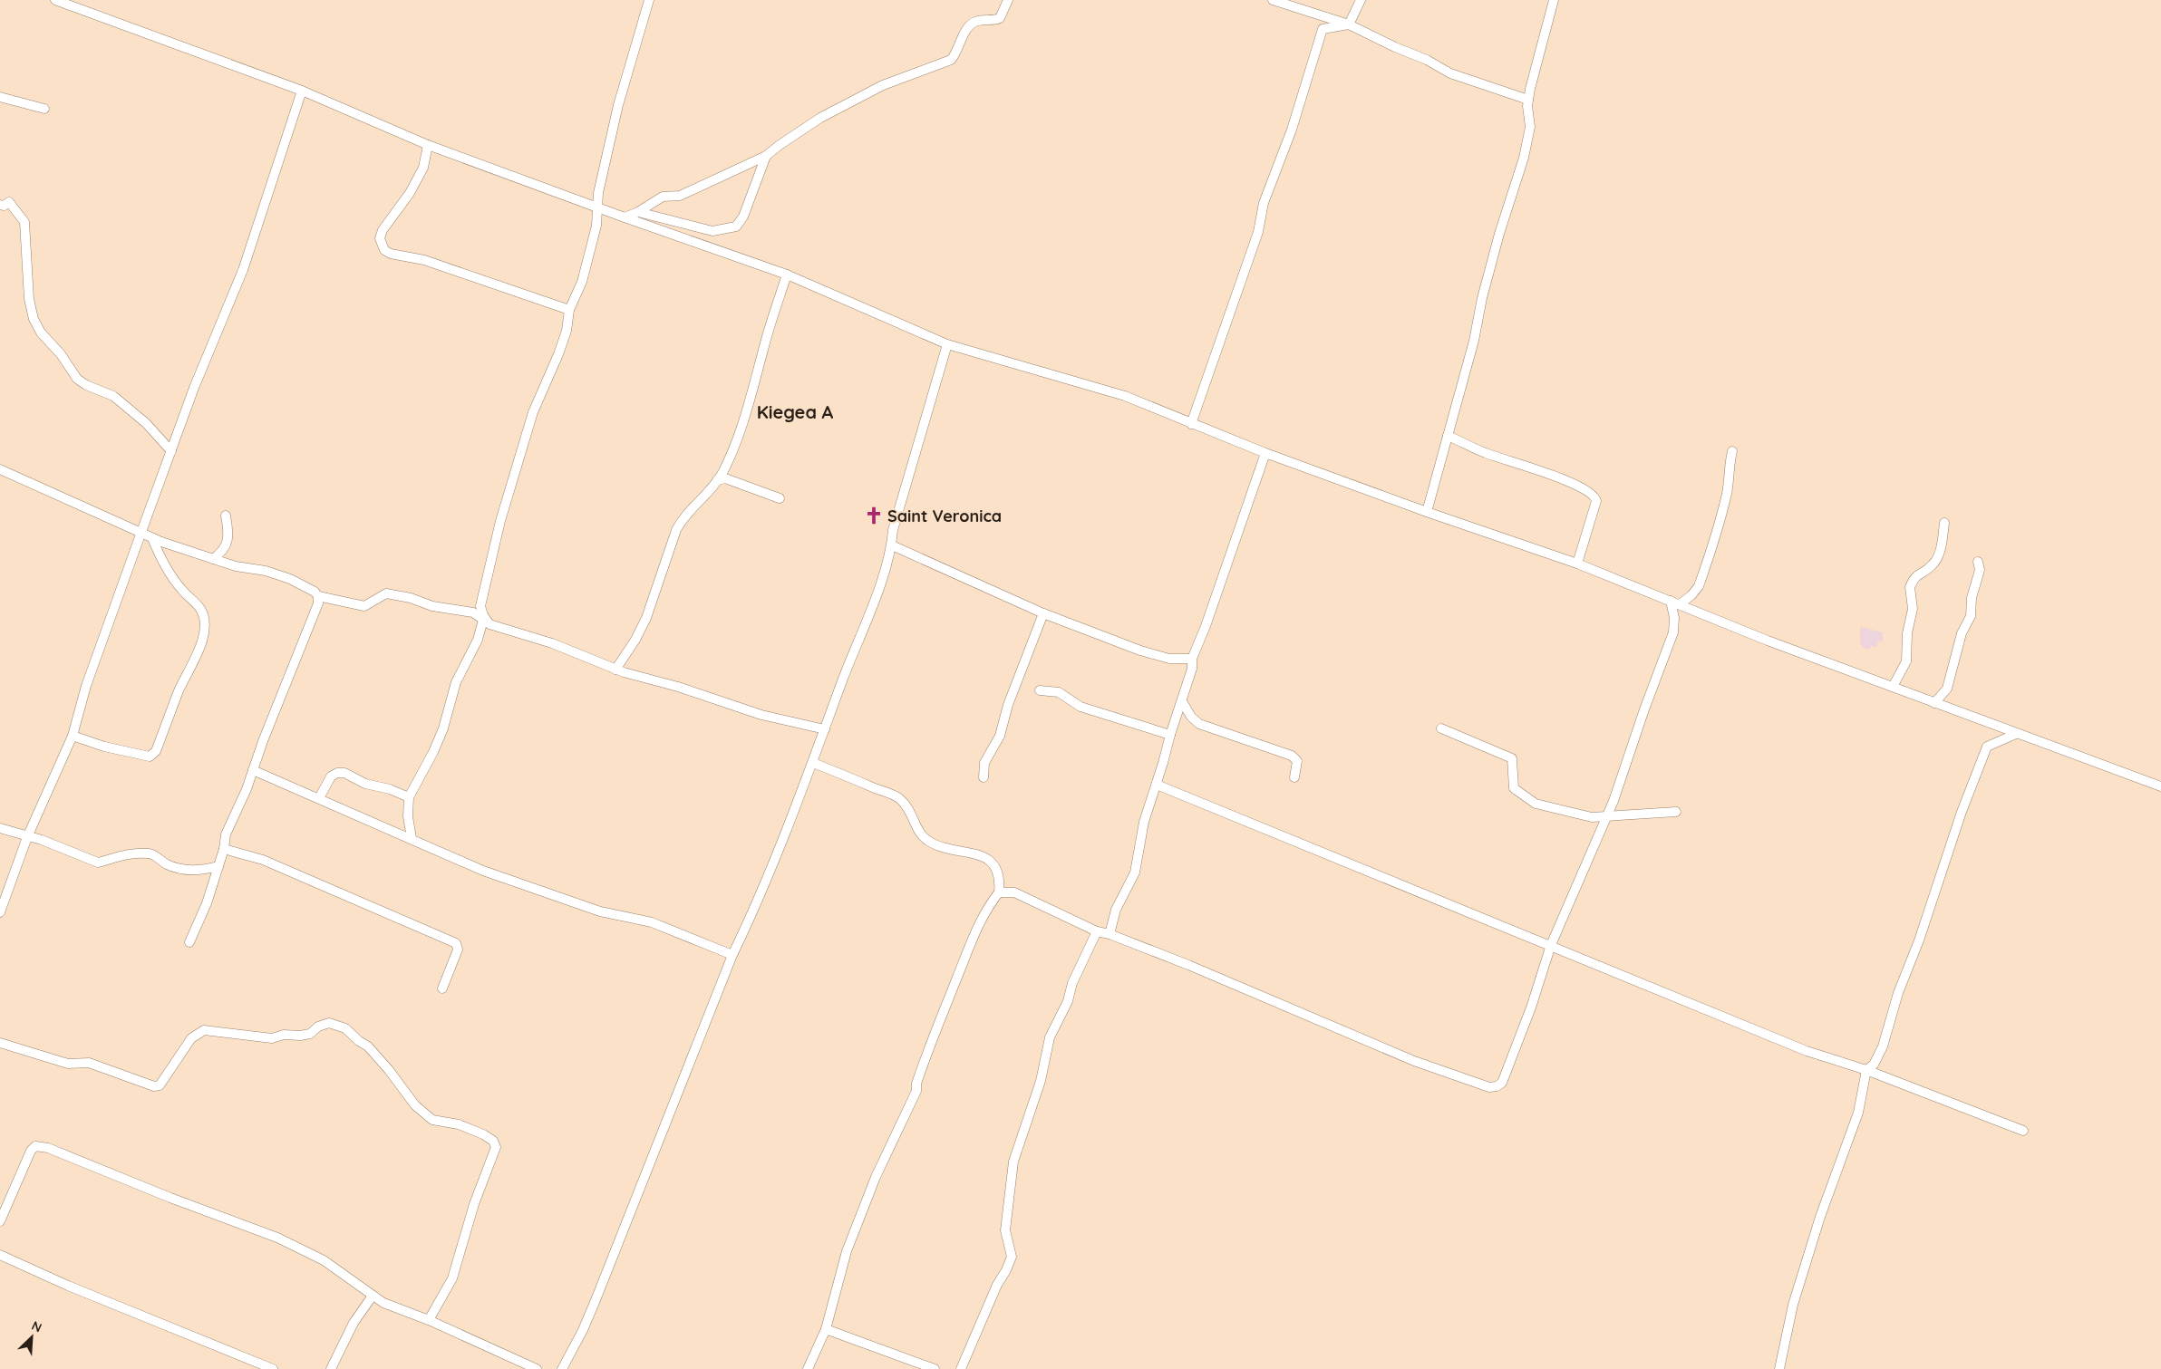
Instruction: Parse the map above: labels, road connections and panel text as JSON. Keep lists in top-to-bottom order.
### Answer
{
  "districts": ["Kiegea A"],
  "places": {
    "church": ["Saint Veronica"]
  },
  "north": "top right"
}
